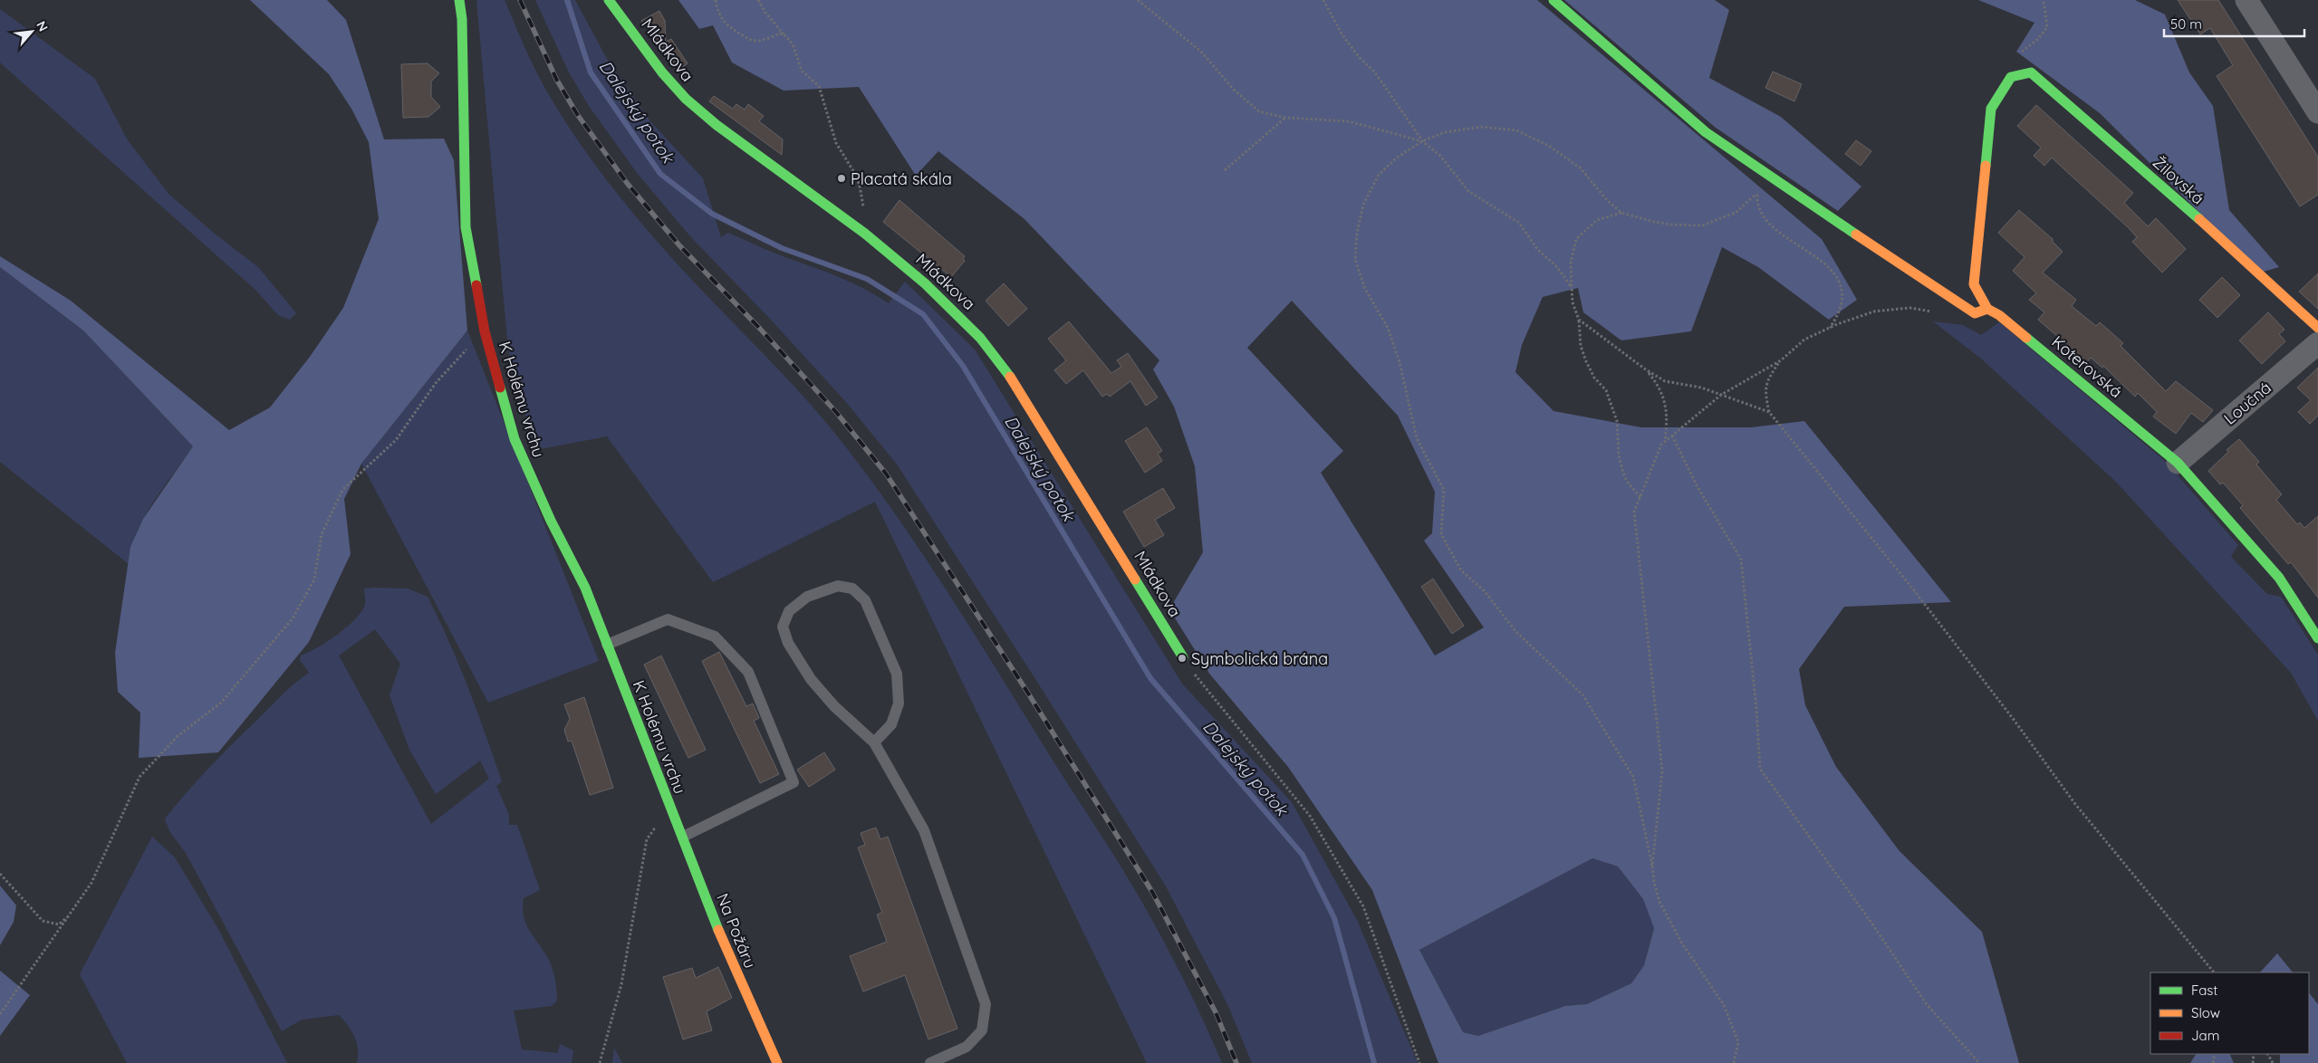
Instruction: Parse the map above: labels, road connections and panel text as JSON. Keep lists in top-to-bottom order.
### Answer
{
  "streets": {
    "street": [
      "Mládkova",
      "Žilovská",
      "Koterovská",
      "K Holému vrchu",
      "Loučná",
      "Na Požáru"
    ]
  },
  "crossings": [
    ["Žilovská", "Koterovská"],
    ["Koterovská", "Loučná"],
    ["K Holému vrchu", "Na Požáru"]
  ],
  "water": ["Dalejský potok"],
  "places": ["Placatá skála", "Symbolická brána"],
  "legend": ["Fast", "Slow", "Jam"],
  "scale_bar": "50 m",
  "north": "top right"
}
